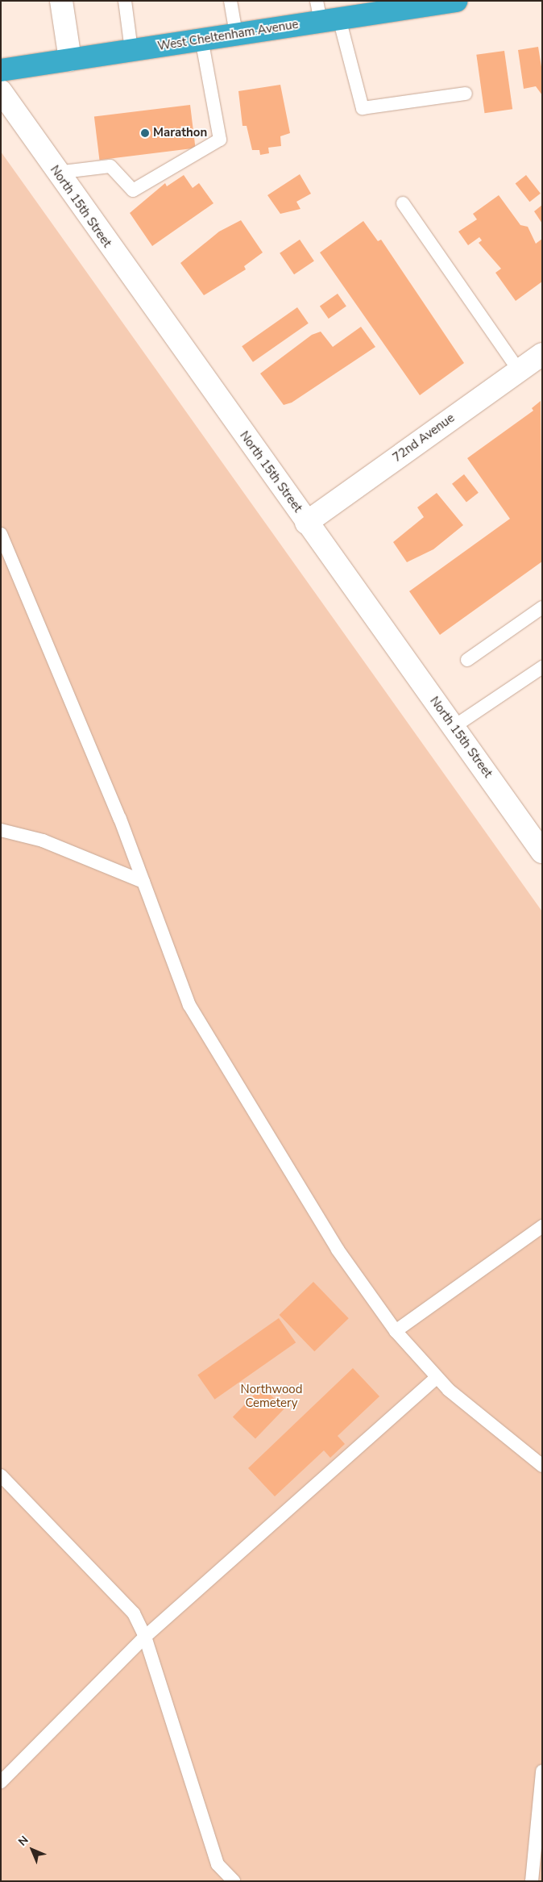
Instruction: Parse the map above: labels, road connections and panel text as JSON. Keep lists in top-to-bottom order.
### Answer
{
  "streets": {
    "highway": ["West Cheltenham Avenue"],
    "street": ["North 15th Street", "72nd Avenue"]
  },
  "crossings": [
    ["North 15th Street", "72nd Avenue"]
  ],
  "parks": ["Northwood Cemetery"],
  "places": ["Marathon"],
  "north": "top left"
}
